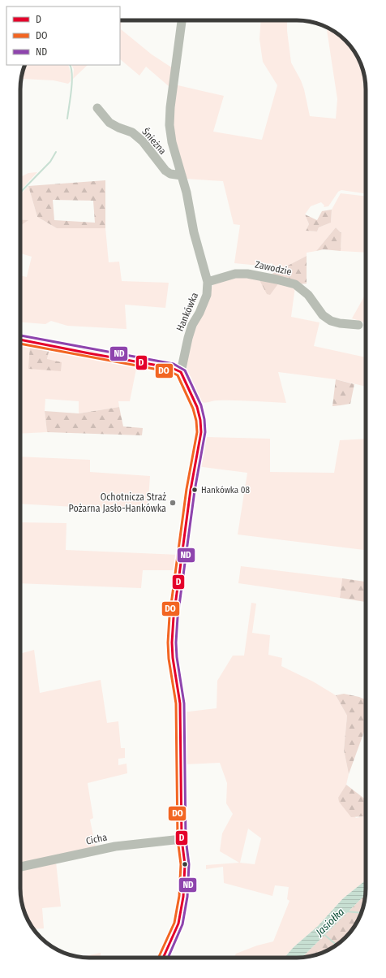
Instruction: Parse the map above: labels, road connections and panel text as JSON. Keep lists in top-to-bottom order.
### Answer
{
  "streets": {
    "street": [
      "Śnieżna",
      "Zawodzie",
      "Hankówka",
      "Cicha"
    ]
  },
  "crossings": [
    ["Śnieżna", "Hankówka"],
    ["Zawodzie", "Hankówka"]
  ],
  "water": ["Jasiołka"],
  "places": ["Hankówka 08", "Ochotnicza Straż Pożarna Jasło-Hankówka"],
  "lines": ["transit line ND", "transit line D", "transit line DO"],
  "legend": ["D", "DO", "ND"]
}
